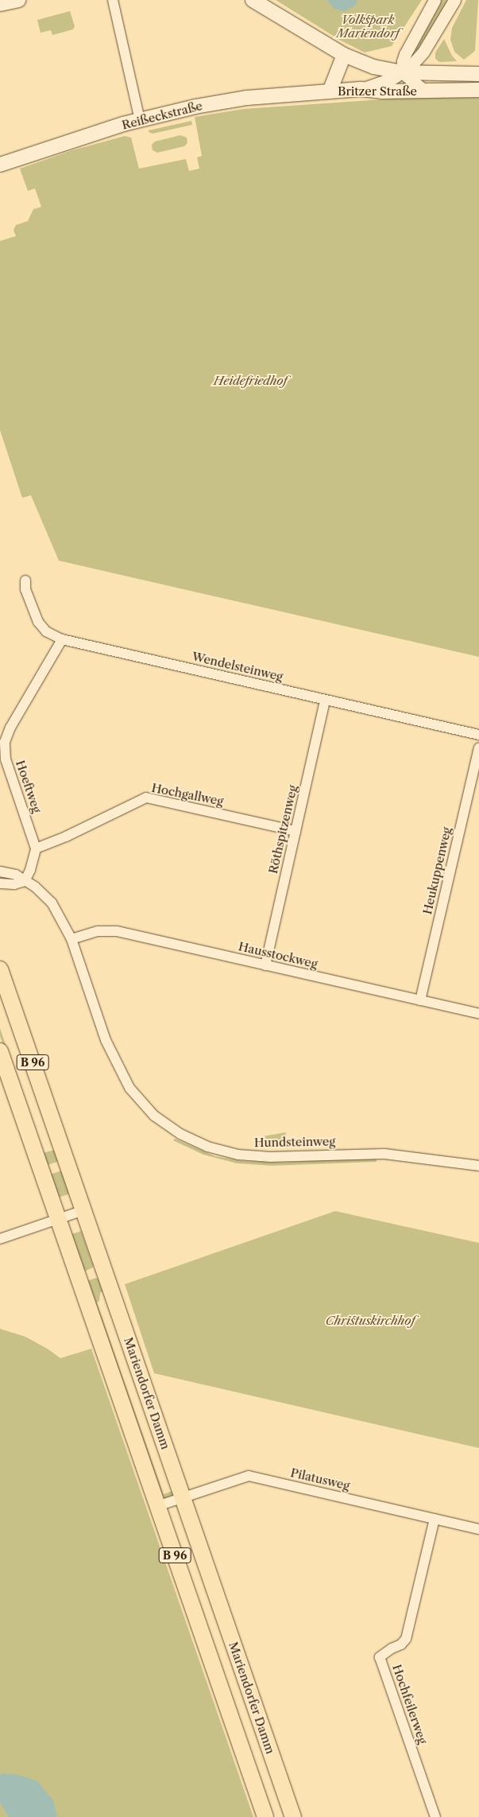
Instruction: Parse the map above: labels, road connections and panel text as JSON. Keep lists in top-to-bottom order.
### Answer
{
  "streets": {
    "main road": [
      "Britzer Straße",
      "Reißeckstraße",
      "B 96",
      "Mariendorfer Damm"
    ],
    "street": [
      "Wendelsteinweg",
      "Hoeftweg",
      "Hochgallweg",
      "Röthspitzenweg",
      "Heukuppenweg",
      "Hausstockweg",
      "Hundsteinweg",
      "Pilatusweg",
      "Hochfeilerweg"
    ]
  },
  "crossings": [
    ["Britzer Straße", "Reißeckstraße"],
    ["Wendelsteinweg", "Hoeftweg"],
    ["Wendelsteinweg", "Röthspitzenweg"],
    ["Hoeftweg", "Hochgallweg"],
    ["Hochgallweg", "Röthspitzenweg"],
    ["Röthspitzenweg", "Hausstockweg"],
    ["Heukuppenweg", "Hausstockweg"],
    ["Hausstockweg", "Hundsteinweg"],
    ["B 96", "Pilatusweg"],
    ["Mariendorfer Damm", "Pilatusweg"],
    ["Pilatusweg", "Hochfeilerweg"]
  ],
  "parks": ["Volkspark Mariendorf", "Heidefriedhof", "Christuskirchhof"]
}
